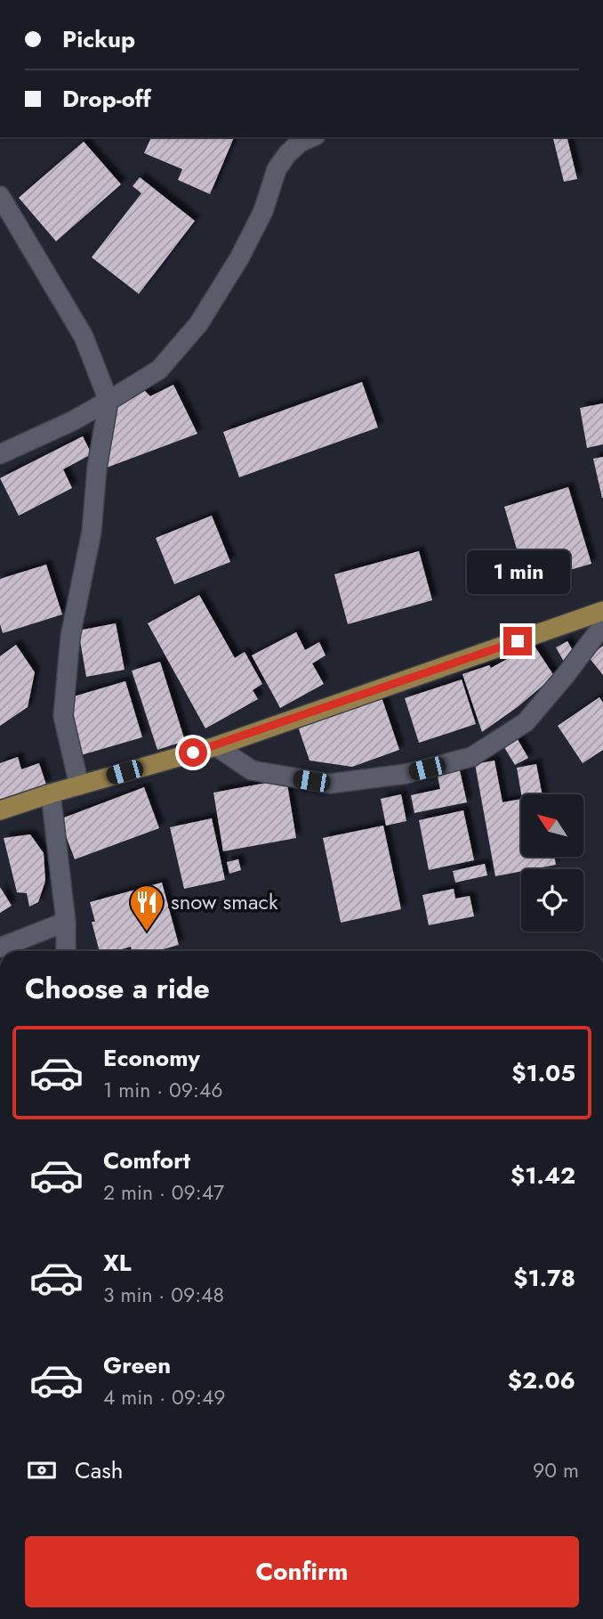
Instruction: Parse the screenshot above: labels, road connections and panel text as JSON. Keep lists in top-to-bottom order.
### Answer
{
  "places": {
    "restaurant": ["snow smack"]
  },
  "north": "top left",
  "page": {
    "banner": ["Pickup", "Drop-off"],
    "bubble": "1 min",
    "heading": "Choose a ride",
    "list": [
      {
        "name": "Economy",
        "note": "1 min · 09:46",
        "value": "$1.05"
      },
      {
        "name": "Comfort",
        "note": "2 min · 09:47",
        "value": "$1.42"
      },
      {
        "name": "XL",
        "note": "3 min · 09:48",
        "value": "$1.78"
      },
      {
        "name": "Green",
        "note": "4 min · 09:49",
        "value": "$2.06"
      }
    ],
    "pay": ["Cash", "90 m"],
    "buttons": "Confirm"
  }
}
